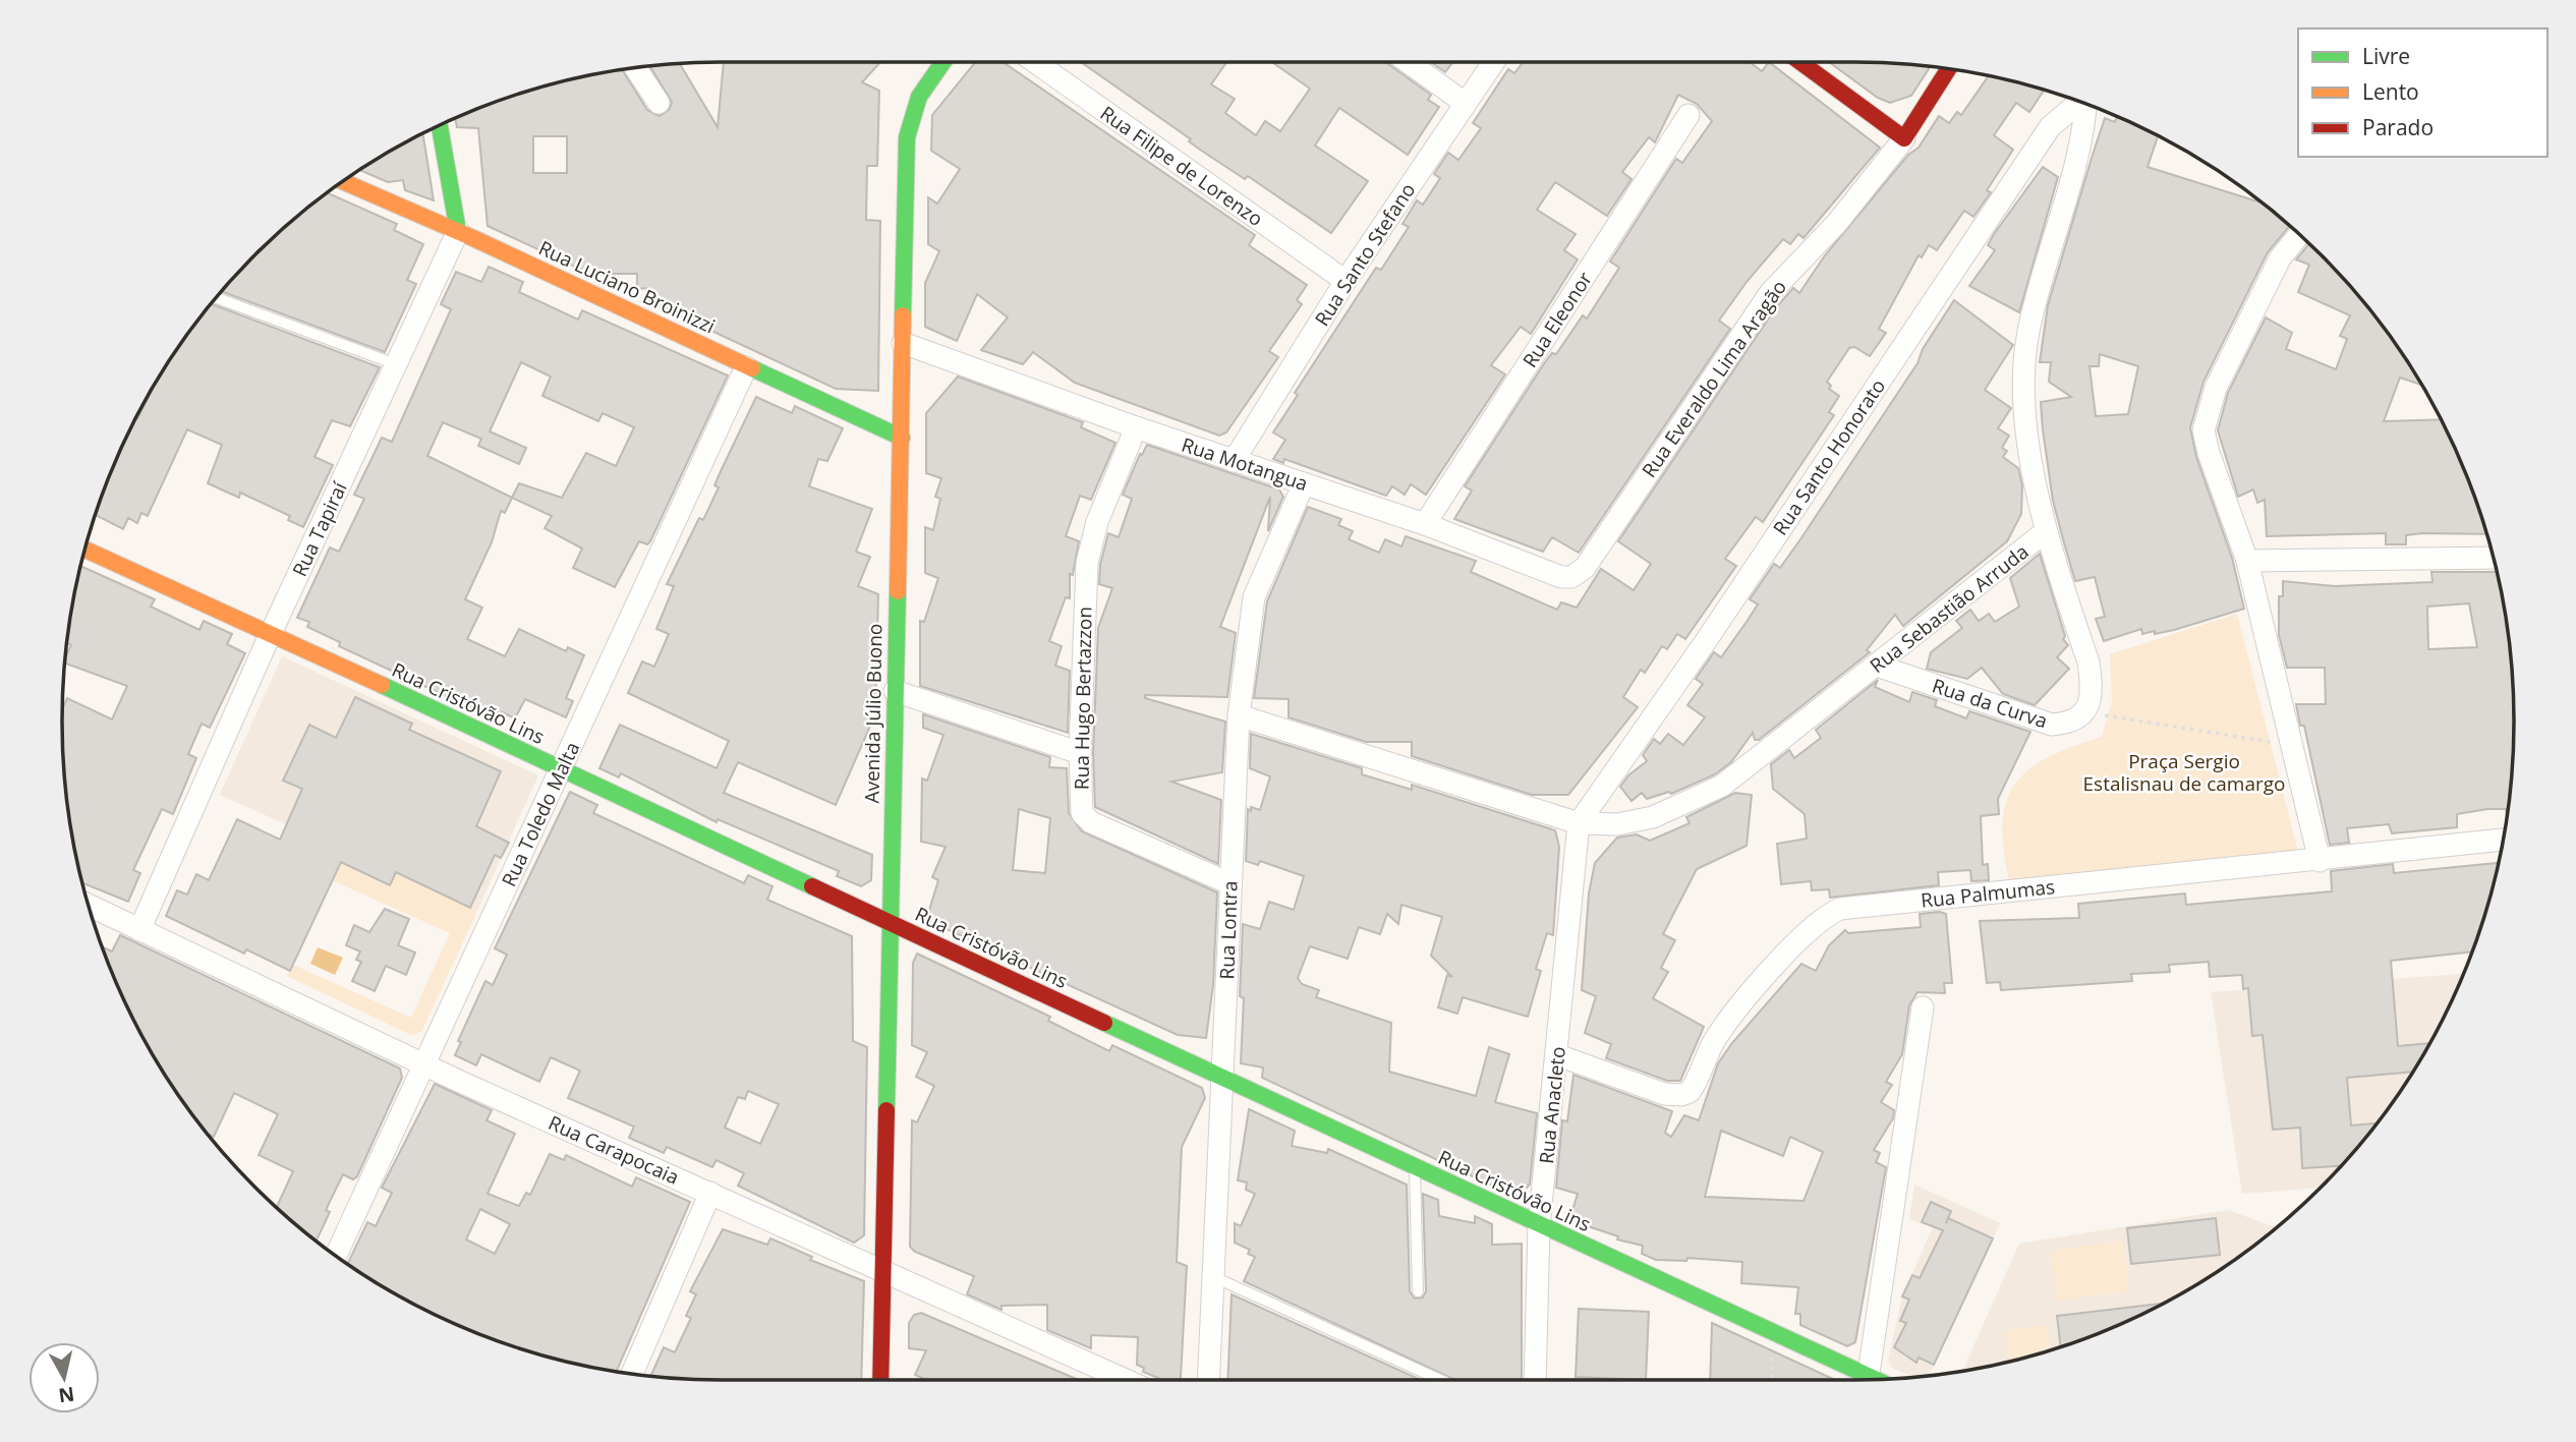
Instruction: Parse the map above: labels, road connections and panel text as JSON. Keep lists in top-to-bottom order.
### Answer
{
  "streets": {
    "street": [
      "Rua Filipe de Lorenzo",
      "Rua Santo Stefano",
      "Rua Luciano Broinizzi",
      "Rua Eleonor",
      "Rua Everaldo Lima Aragão",
      "Rua Santo Honorato",
      "Rua Motangua",
      "Rua Tapiraí",
      "Rua Sebastião Arruda",
      "Rua Hugo Bertazzon",
      "Rua Cristóvão Lins",
      "Rua da Curva",
      "Avenida Júlio Buono",
      "Rua Toledo Malta",
      "Rua Palmumas",
      "Rua Lontra",
      "Rua Anacleto",
      "Rua Carapocaia"
    ]
  },
  "crossings": [
    ["Rua Filipe de Lorenzo", "Rua Santo Stefano"],
    ["Rua Santo Stefano", "Rua Motangua"],
    ["Rua Luciano Broinizzi", "Rua Tapiraí"],
    ["Rua Luciano Broinizzi", "Avenida Júlio Buono"],
    ["Rua Luciano Broinizzi", "Rua Toledo Malta"],
    ["Rua Eleonor", "Rua Motangua"],
    ["Rua Everaldo Lima Aragão", "Rua Motangua"],
    ["Rua Santo Honorato", "Rua Sebastião Arruda"],
    ["Rua Santo Honorato", "Rua Anacleto"],
    ["Rua Motangua", "Rua Hugo Bertazzon"],
    ["Rua Motangua", "Avenida Júlio Buono"],
    ["Rua Motangua", "Rua Lontra"],
    ["Rua Tapiraí", "Rua Cristóvão Lins"],
    ["Rua Tapiraí", "Rua Carapocaia"],
    ["Rua Sebastião Arruda", "Rua da Curva"],
    ["Rua Sebastião Arruda", "Rua Lontra"],
    ["Rua Sebastião Arruda", "Rua Anacleto"],
    ["Rua Hugo Bertazzon", "Rua Lontra"],
    ["Rua Cristóvão Lins", "Avenida Júlio Buono"],
    ["Rua Cristóvão Lins", "Rua Toledo Malta"],
    ["Rua Cristóvão Lins", "Rua Lontra"],
    ["Rua Cristóvão Lins", "Rua Anacleto"],
    ["Avenida Júlio Buono", "Rua Carapocaia"],
    ["Rua Toledo Malta", "Rua Carapocaia"],
    ["Rua Palmumas", "Rua Anacleto"]
  ],
  "parks": ["Praça Sergio Estalisnau de camargo"],
  "legend": ["Livre", "Lento", "Parado"],
  "north": "bottom"
}
